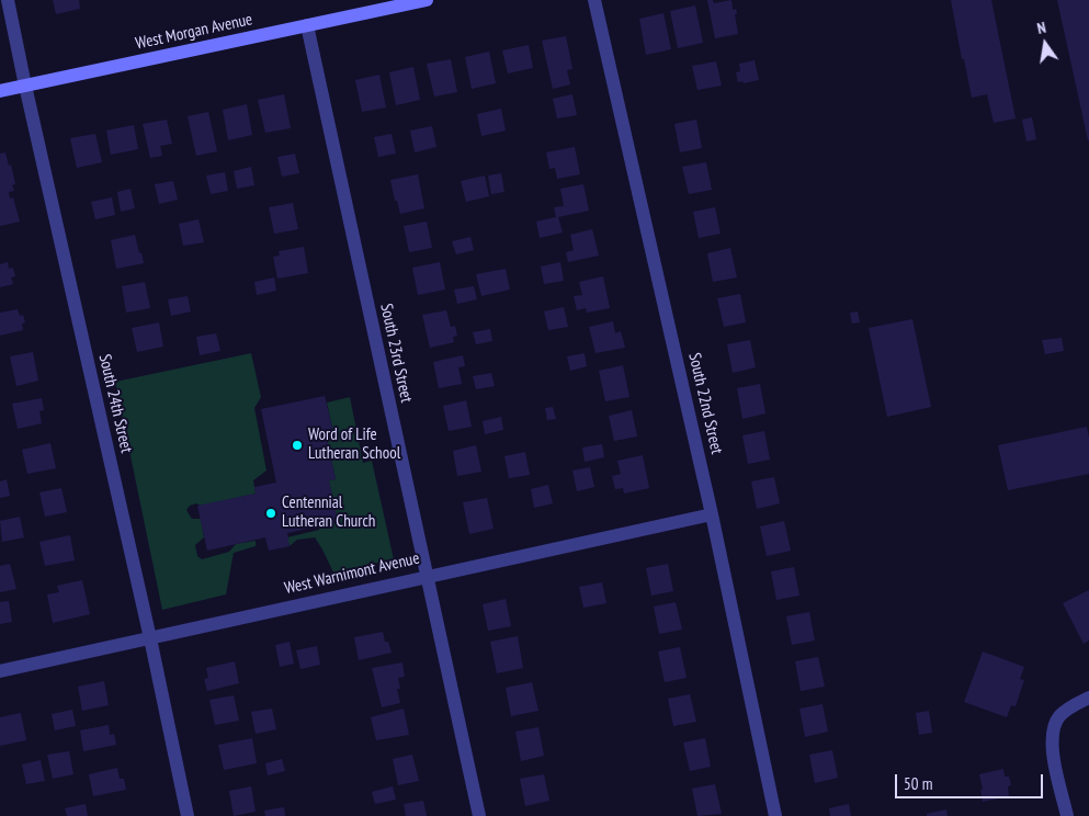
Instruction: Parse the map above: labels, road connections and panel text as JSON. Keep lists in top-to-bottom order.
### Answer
{
  "streets": {
    "street": [
      "West Morgan Avenue",
      "South 23rd Street",
      "South 24th Street",
      "South 22nd Street",
      "West Warnimont Avenue"
    ]
  },
  "crossings": [
    ["West Morgan Avenue", "South 23rd Street"],
    ["West Morgan Avenue", "South 24th Street"],
    ["South 23rd Street", "West Warnimont Avenue"],
    ["South 24th Street", "West Warnimont Avenue"],
    ["South 22nd Street", "West Warnimont Avenue"]
  ],
  "places": ["Word of Life Lutheran School", "Centennial Lutheran Church"],
  "scale_bar": "50 m",
  "north": "top"
}
